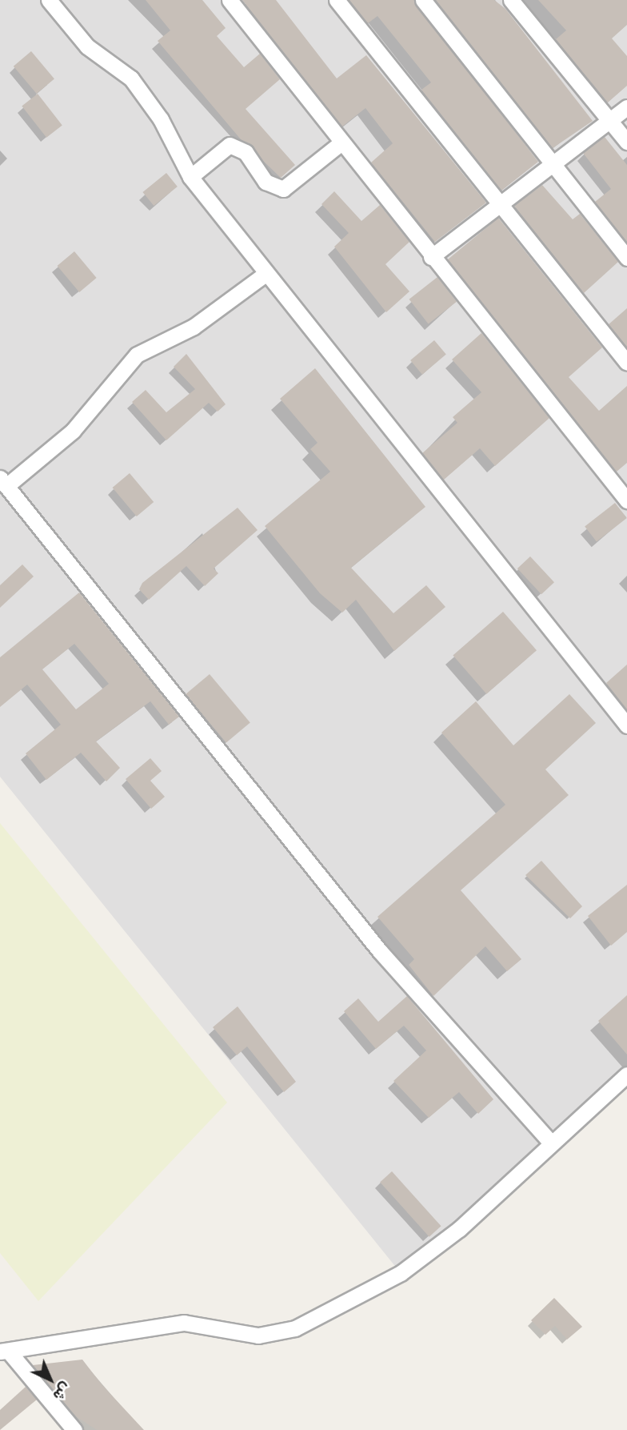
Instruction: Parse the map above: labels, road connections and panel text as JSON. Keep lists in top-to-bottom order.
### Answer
{
  "north": "bottom right"
}
